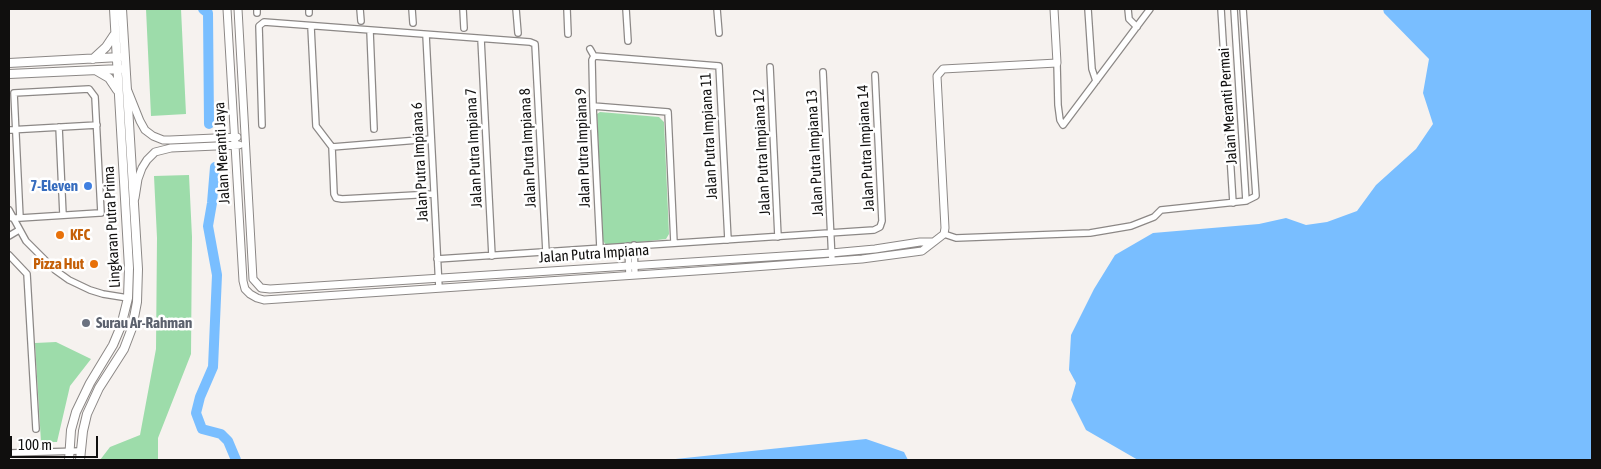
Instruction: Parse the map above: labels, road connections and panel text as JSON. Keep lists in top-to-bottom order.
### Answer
{
  "streets": {
    "main road": ["Lingkaran Putra Prima"],
    "street": [
      "Jalan Meranti Permai",
      "Jalan Putra Impiana 11",
      "Jalan Putra Impiana 7",
      "Jalan Putra Impiana 8",
      "Jalan Putra Impiana 9",
      "Jalan Putra Impiana 14",
      "Jalan Putra Impiana 12",
      "Jalan Meranti Jaya",
      "Jalan Putra Impiana 13",
      "Jalan Putra Impiana 6",
      "Jalan Putra Impiana"
    ]
  },
  "crossings": [
    ["Jalan Putra Impiana 11", "Jalan Putra Impiana 9"],
    ["Jalan Putra Impiana 7", "Jalan Putra Impiana 8"],
    ["Jalan Putra Impiana 14", "Jalan Putra Impiana 13"],
    ["Jalan Meranti Jaya", "Jalan Putra Impiana"],
    ["Jalan Putra Impiana 13", "Jalan Putra Impiana"],
    ["Jalan Putra Impiana 6", "Jalan Putra Impiana"]
  ],
  "places": [
    "7-Eleven",
    "KFC",
    "Pizza Hut",
    "Surau Ar-Rahman"
  ],
  "scale_bar": "100 m"
}
